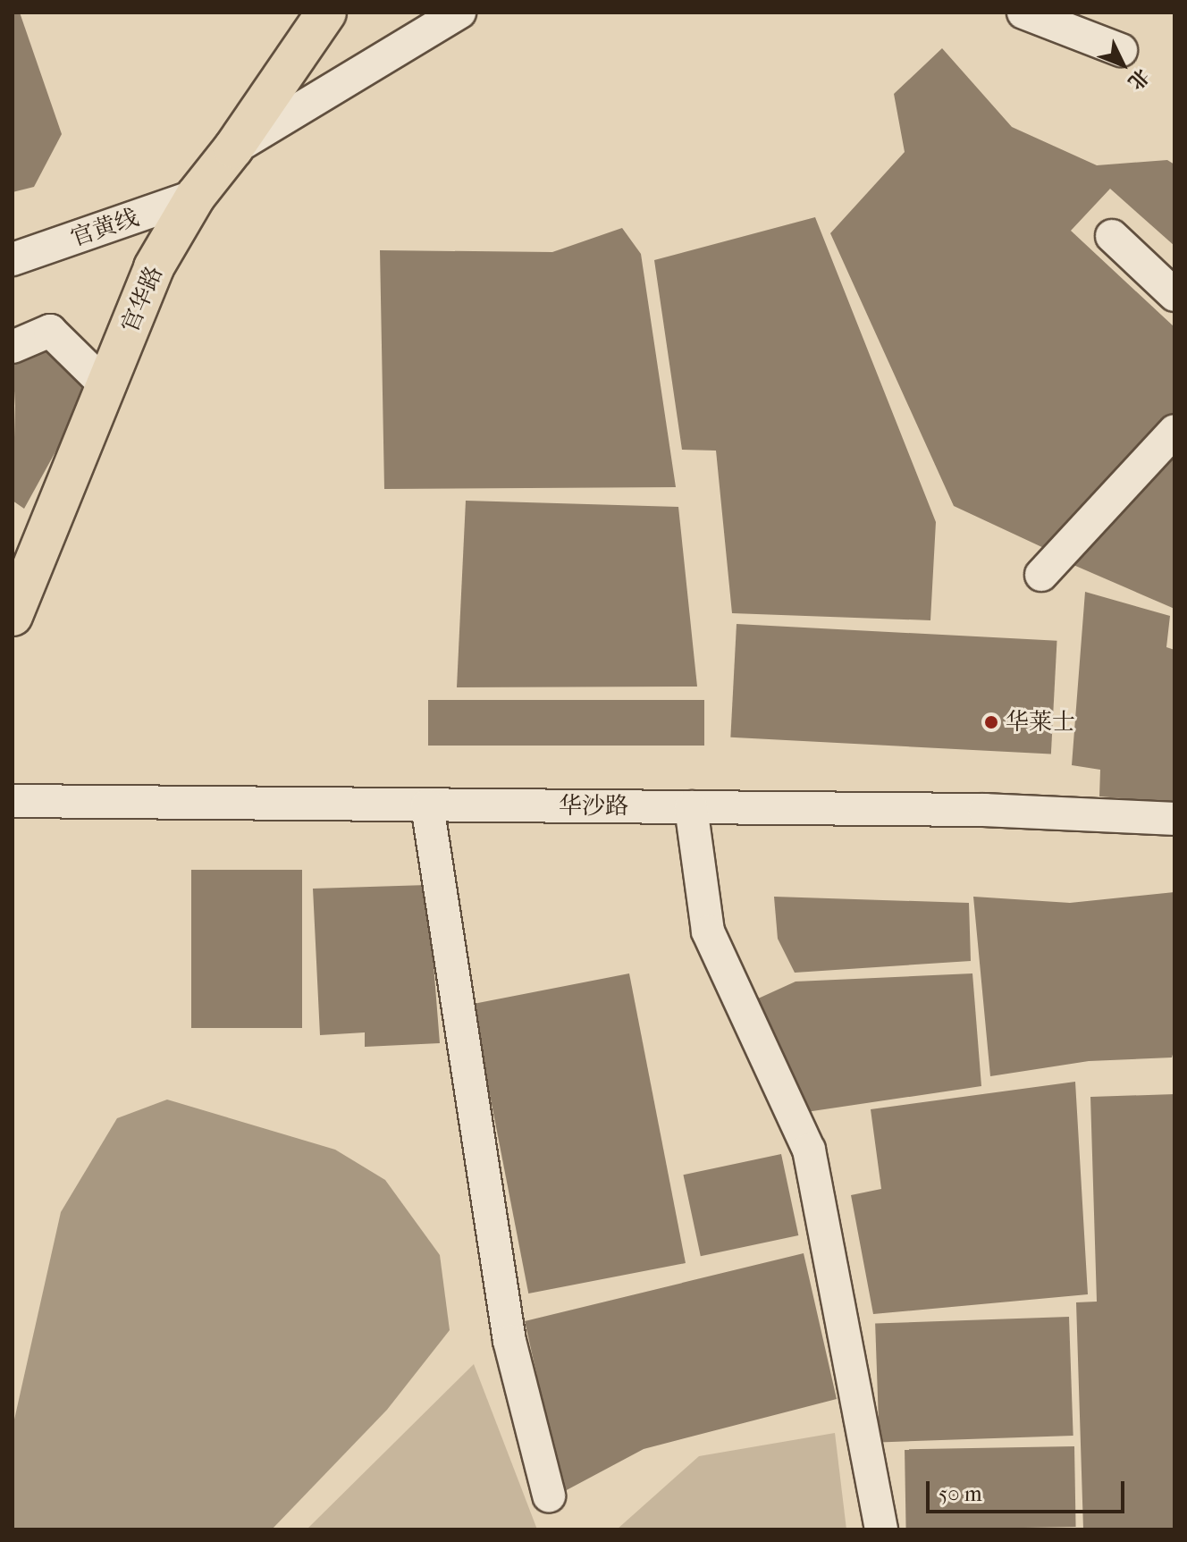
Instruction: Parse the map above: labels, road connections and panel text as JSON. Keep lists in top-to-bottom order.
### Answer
{
  "streets": {
    "main road": ["官华路"],
    "street": ["官黄线", "华沙路"]
  },
  "crossings": [
    ["官黄线", "官华路"]
  ],
  "places": ["华莱士"],
  "scale_bar": "50 m",
  "north": "bottom right"
}
